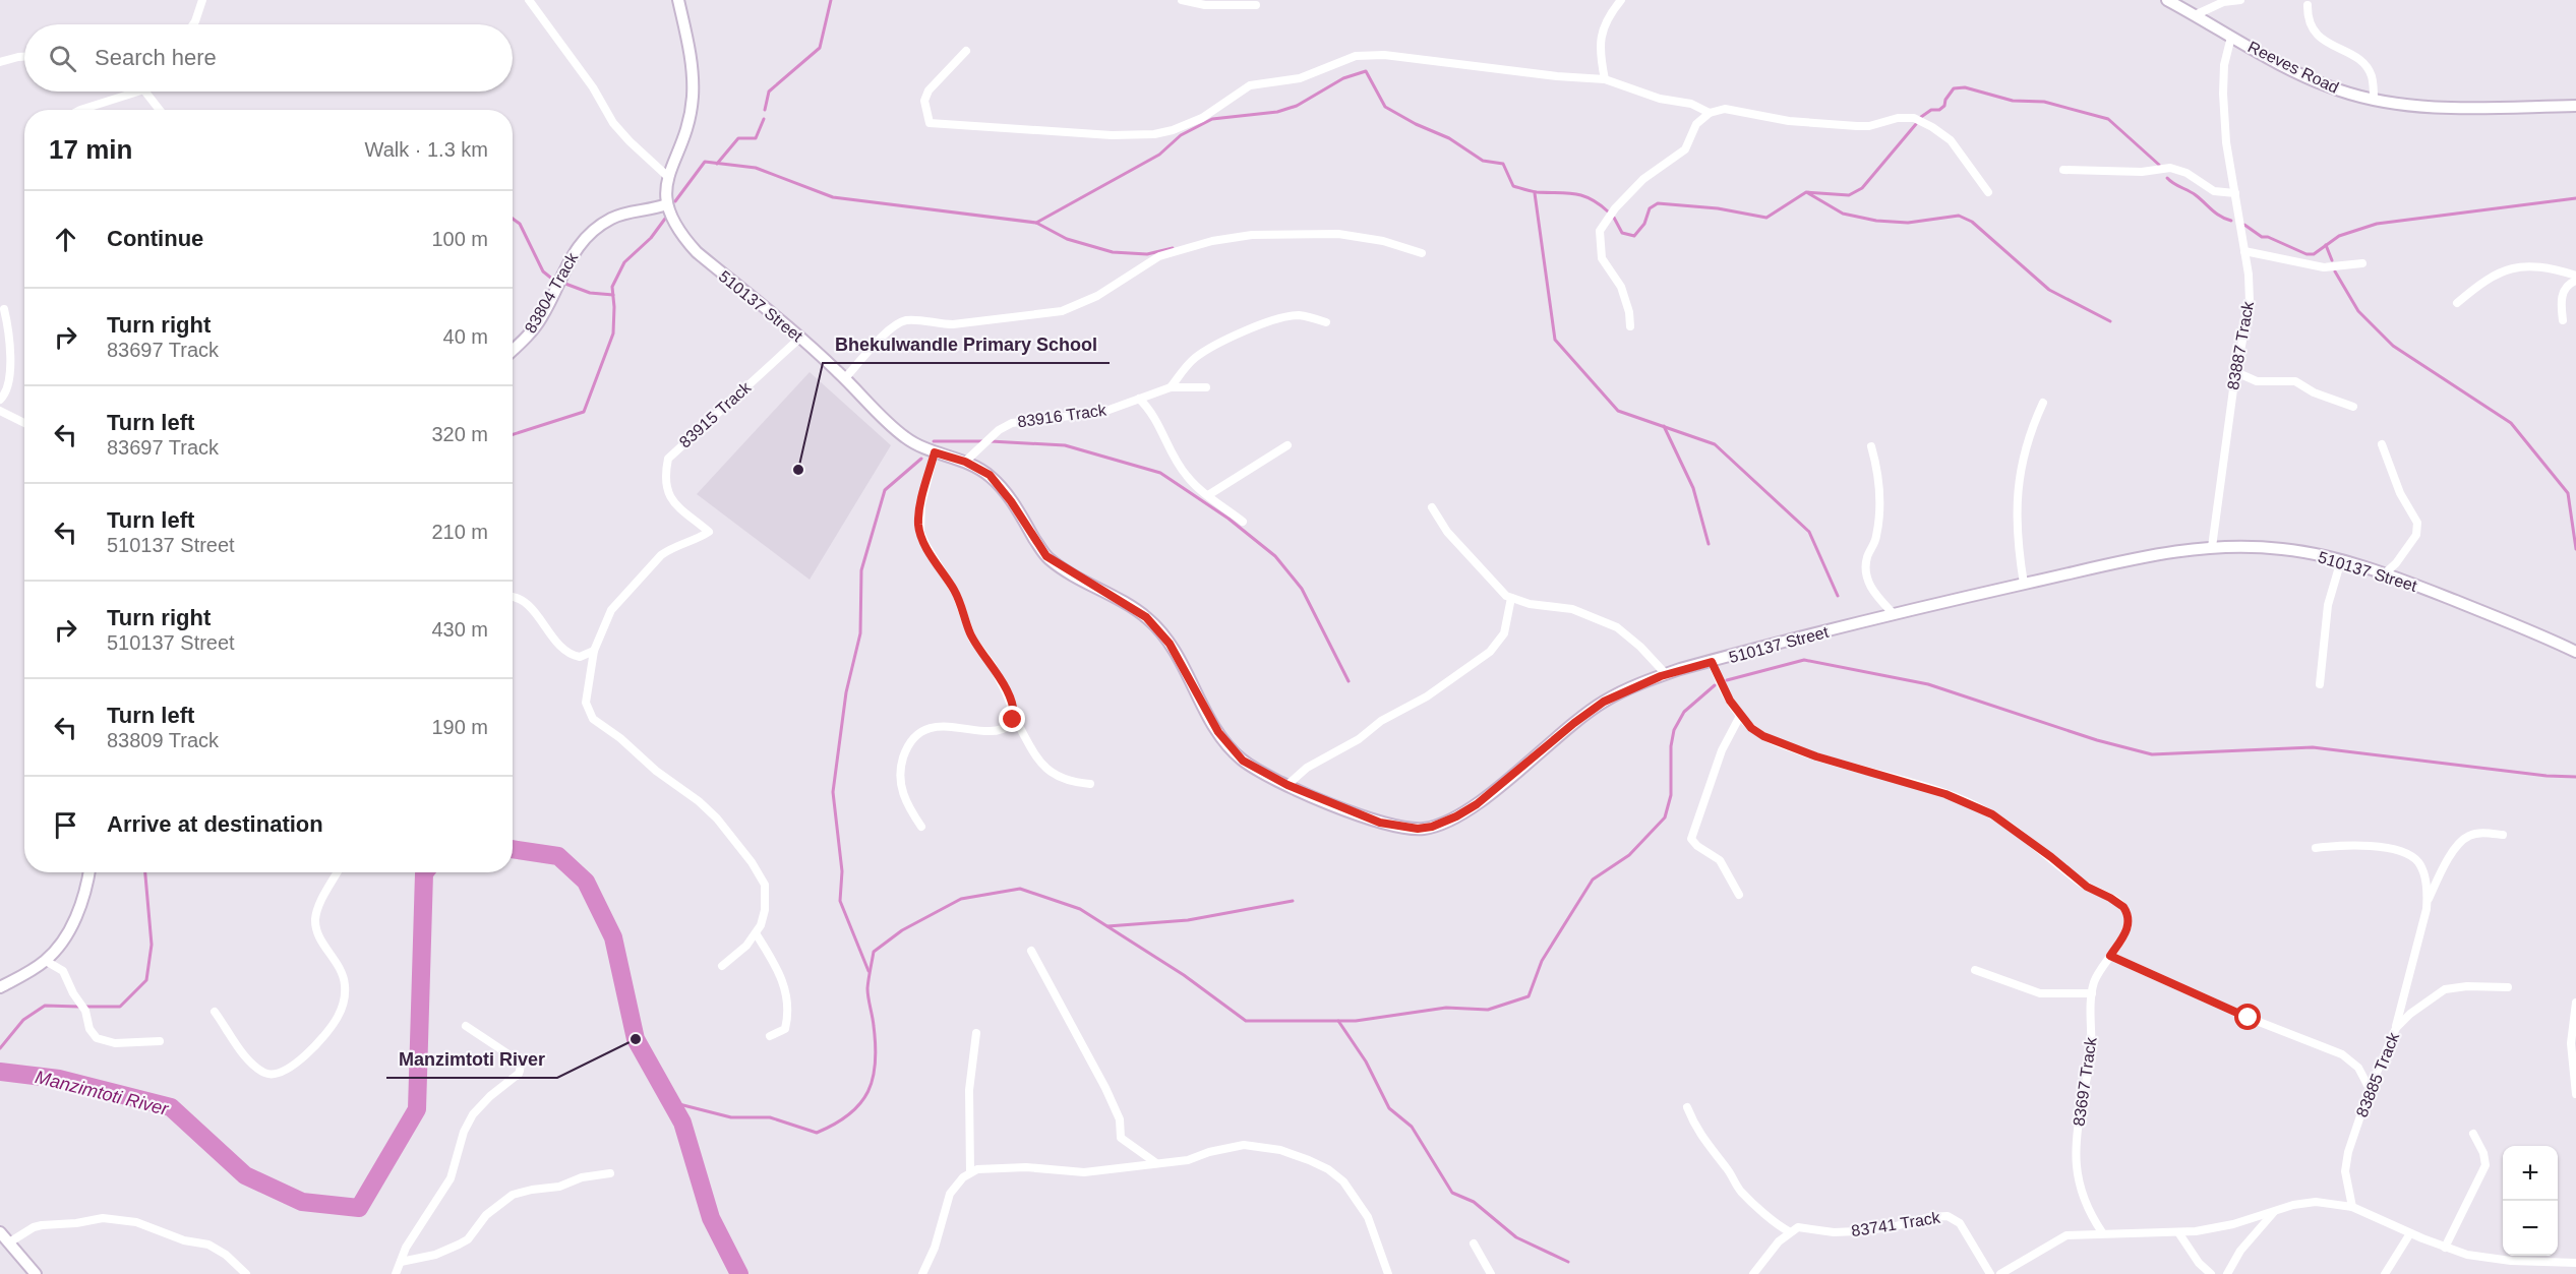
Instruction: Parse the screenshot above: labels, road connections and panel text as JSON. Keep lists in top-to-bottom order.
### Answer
{
  "streets": {
    "street": [
      "Reeves Road",
      "83804 Track",
      "510137 Street",
      "83887 Track",
      "83915 Track",
      "83916 Track",
      "83885 Track",
      "83697 Track",
      "83741 Track"
    ]
  },
  "crossings": [
    ["Reeves Road", "83887 Track"],
    ["83804 Track", "510137 Street"],
    ["510137 Street", "83887 Track"],
    ["510137 Street", "83915 Track"],
    ["510137 Street", "83916 Track"],
    ["510137 Street", "83697 Track"]
  ],
  "water": ["Manzimtoti River"],
  "places": ["Bhekulwandle Primary School", "Manzimtoti River"],
  "page": {
    "search": "Search here",
    "heading": ["17 min", "Walk · 1.3 km"],
    "list": [
      ["Continue", "100 m"],
      ["Turn right", "83697 Track", "40 m"],
      ["Turn left", "83697 Track", "320 m"],
      ["Turn left", "510137 Street", "210 m"],
      ["Turn right", "510137 Street", "430 m"],
      ["Turn left", "83809 Track", "190 m"],
      "Arrive at destination"
    ],
    "map_buttons": ["+", "−"]
  }
}
